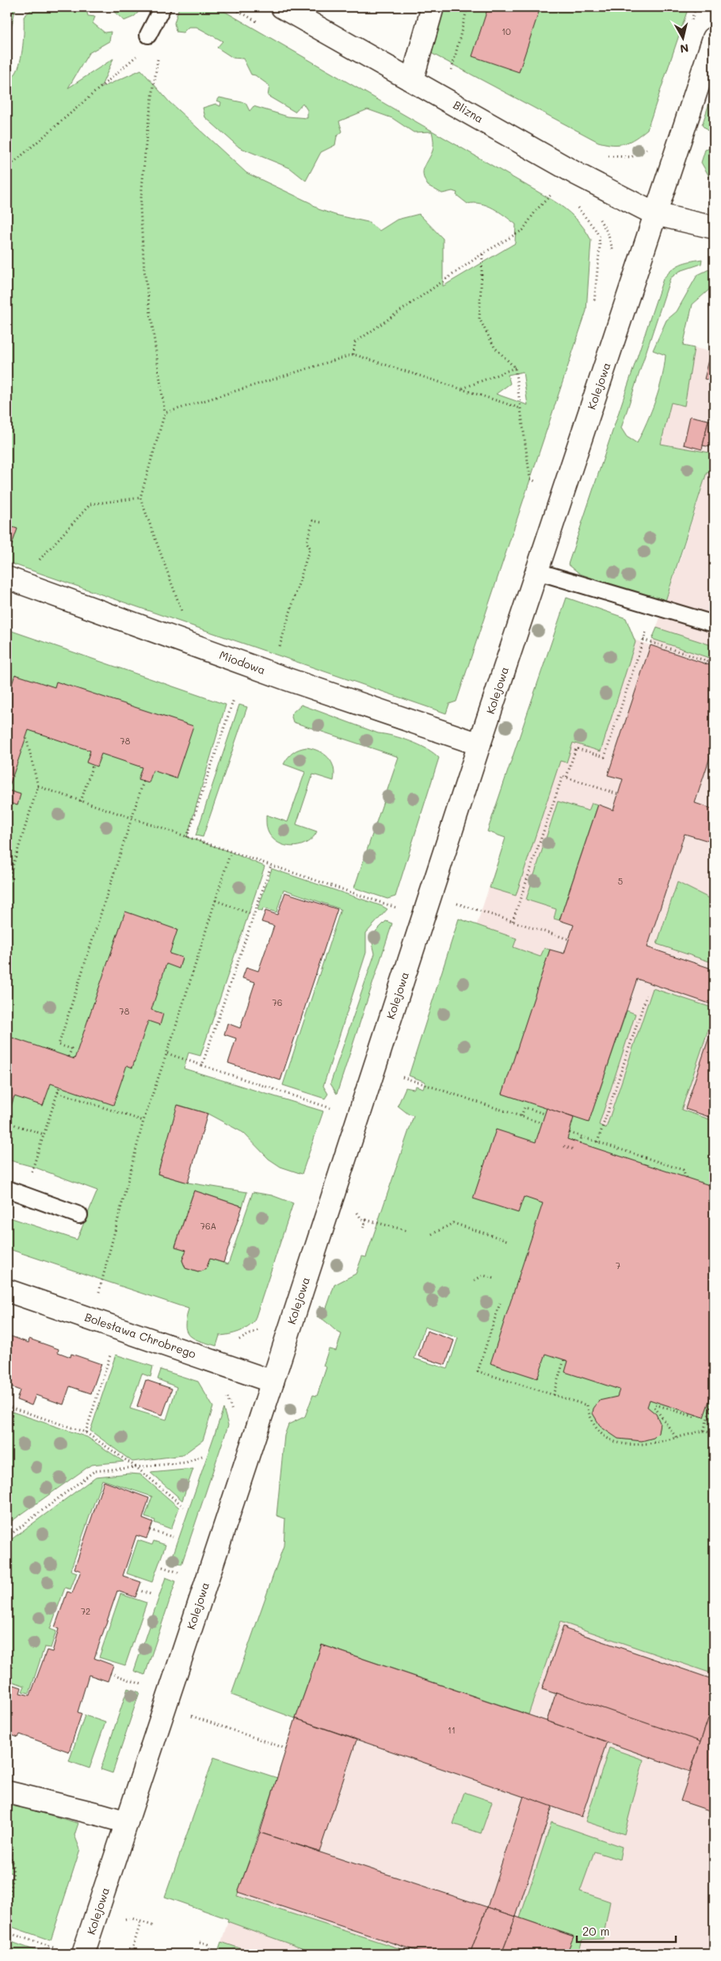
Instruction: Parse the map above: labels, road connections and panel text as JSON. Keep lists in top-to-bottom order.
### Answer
{
  "streets": {
    "street": [
      "Blizna",
      "Kolejowa",
      "Miodowa",
      "Bolesława Chrobrego"
    ]
  },
  "crossings": [
    ["Blizna", "Kolejowa"],
    ["Kolejowa", "Miodowa"],
    ["Kolejowa", "Bolesława Chrobrego"]
  ],
  "house_numbers": [
    "10",
    "78",
    "5",
    "76",
    "78",
    "76A",
    "7",
    "72",
    "11"
  ],
  "scale_bar": "20 m",
  "north": "bottom"
}
